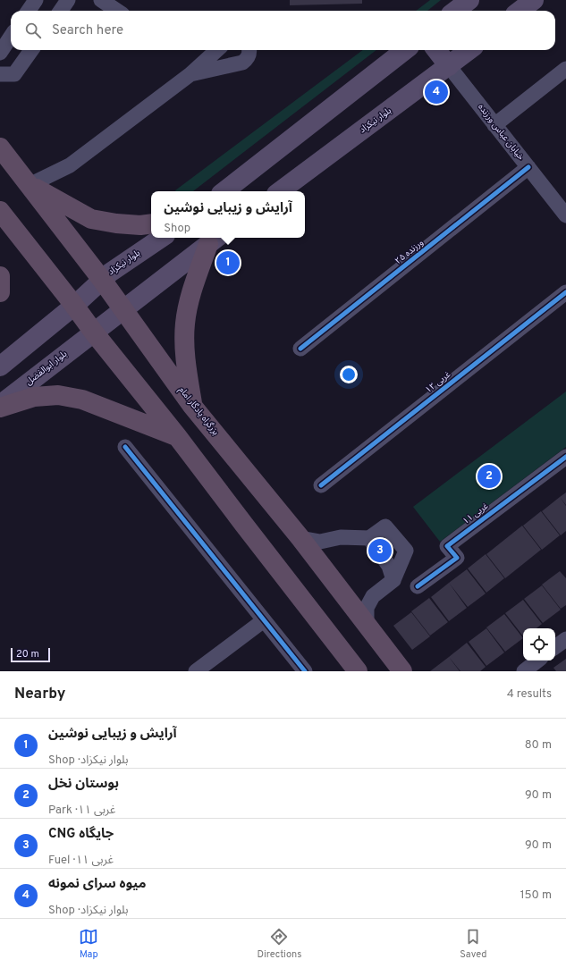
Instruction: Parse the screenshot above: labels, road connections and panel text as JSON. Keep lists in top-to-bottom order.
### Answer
{
  "streets": {
    "highway": ["بزرگراه یادگار امام"],
    "main road": ["بلوار نیکزاد", "بلوار ابوالفضل"],
    "street": [
      "خیابان عباس ورزنده",
      "ورزنده ۲۵",
      "غربی ۱۲",
      "غربی ۱۱"
    ]
  },
  "crossings": [
    ["بلوار نیکزاد", "خیابان عباس ورزنده"],
    ["بلوار نیکزاد", "بزرگراه یادگار امام"],
    ["خیابان عباس ورزنده", "ورزنده ۲۵"],
    ["بلوار ابوالفضل", "بزرگراه یادگار امام"]
  ],
  "scale_bar": "20 m",
  "page": {
    "search": "Search here",
    "pins": [
      "4",
      "1",
      "2",
      "3"
    ],
    "popup": ["آرایش و زیبایی نوشین", "Shop"],
    "scale": "20 m",
    "heading": ["Nearby", "4 results"],
    "list": [
      {
        "mark": "1",
        "name": "آرایش و زیبایی نوشین",
        "note": "Shop · بلوار نیکزاد",
        "value": "80 m"
      },
      {
        "mark": "2",
        "name": "بوستان نخل",
        "note": "Park · غربی ۱۱",
        "value": "90 m"
      },
      {
        "mark": "3",
        "name": "CNG جایگاه",
        "note": "Fuel · غربی ۱۱",
        "value": "90 m"
      },
      {
        "mark": "4",
        "name": "میوه سرای نمونه",
        "note": "Shop · بلوار نیکزاد",
        "value": "150 m"
      }
    ],
    "nav": ["Map", "Directions", "Saved"]
  }
}
